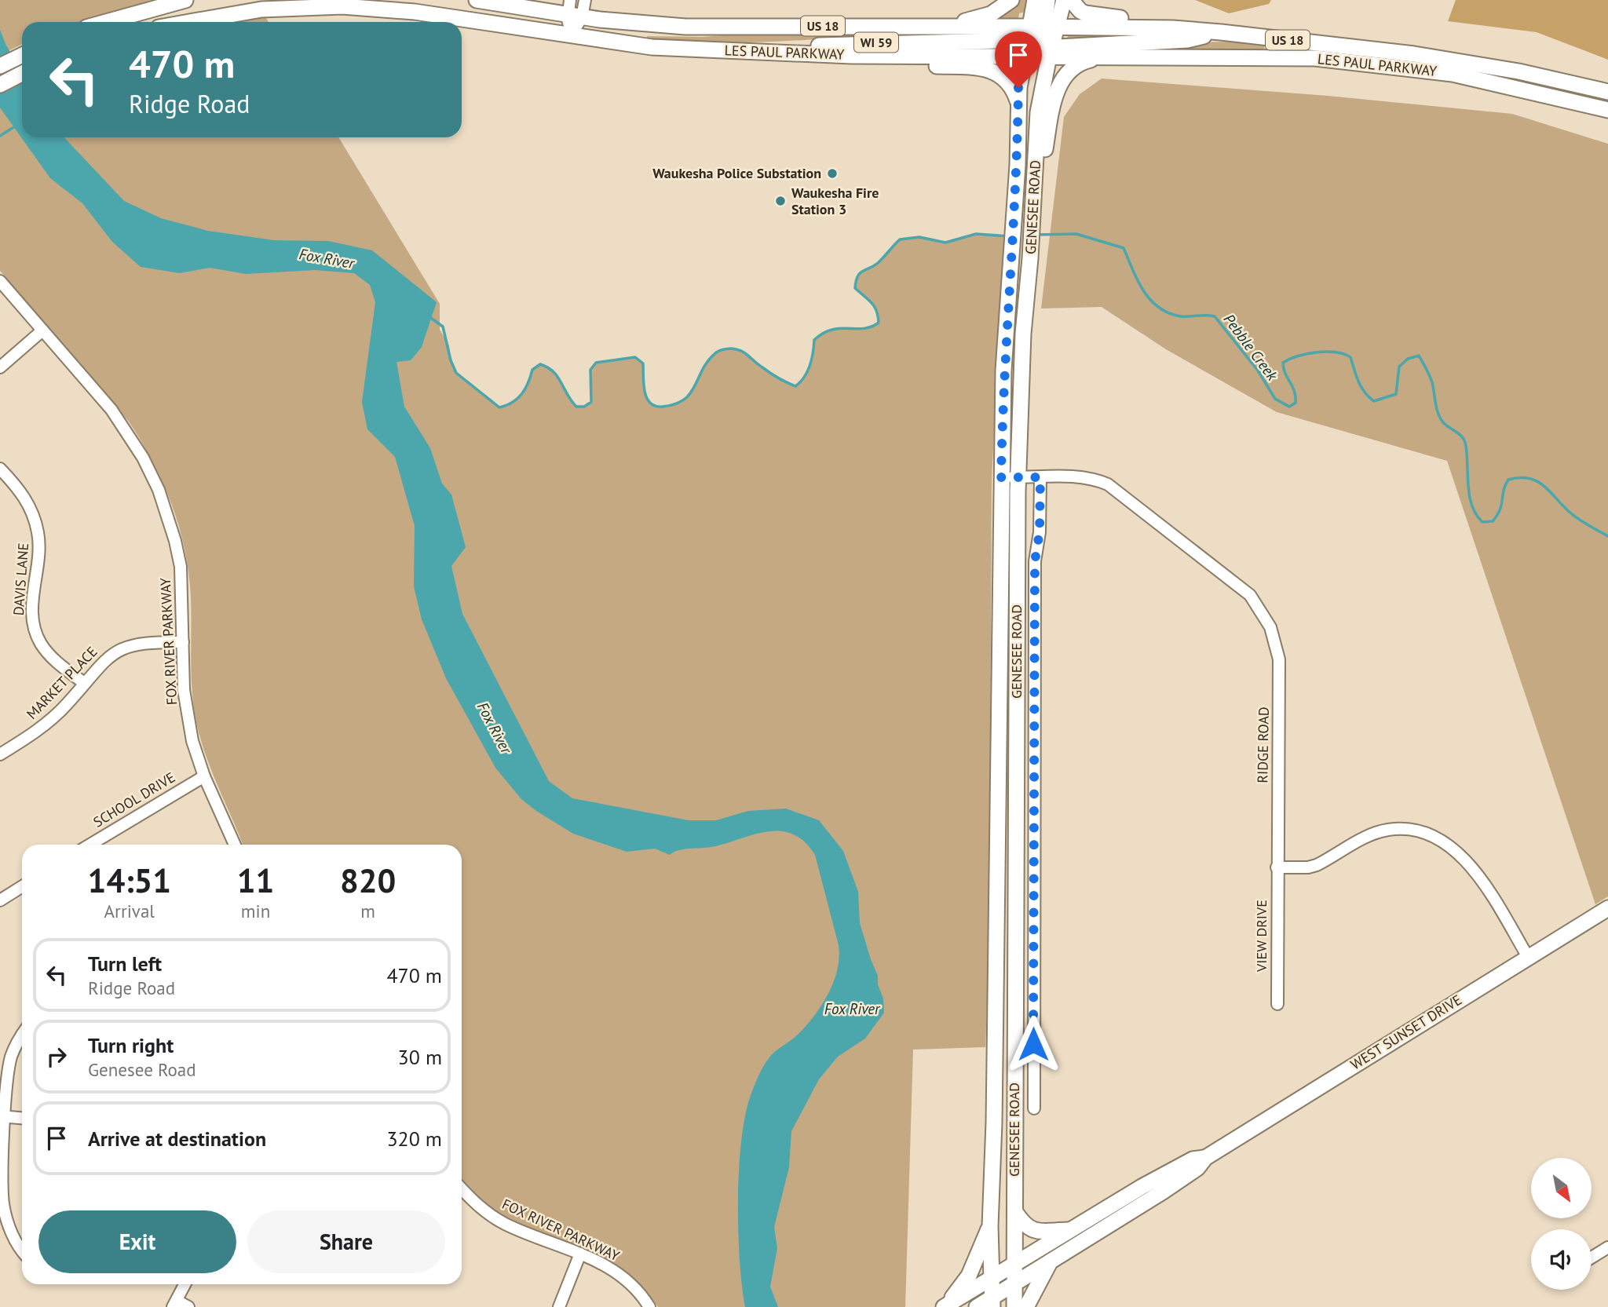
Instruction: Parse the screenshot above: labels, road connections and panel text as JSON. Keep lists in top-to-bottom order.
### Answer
{
  "streets": {
    "main road": [
      "US 18",
      "WI 59",
      "LES PAUL PARKWAY",
      "GENESEE ROAD",
      "WEST SUNSET DRIVE"
    ],
    "street": [
      "DAVIS LANE",
      "FOX RIVER PARKWAY",
      "MARKET PLACE",
      "RIDGE ROAD",
      "SCHOOL DRIVE",
      "VIEW DRIVE"
    ]
  },
  "crossings": [
    ["WI 59", "LES PAUL PARKWAY"],
    ["WI 59", "GENESEE ROAD"],
    ["LES PAUL PARKWAY", "GENESEE ROAD"],
    ["GENESEE ROAD", "RIDGE ROAD"],
    ["GENESEE ROAD", "WEST SUNSET DRIVE"],
    ["DAVIS LANE", "MARKET PLACE"],
    ["FOX RIVER PARKWAY", "MARKET PLACE"],
    ["FOX RIVER PARKWAY", "SCHOOL DRIVE"],
    ["RIDGE ROAD", "VIEW DRIVE"]
  ],
  "water": ["Fox River", "Pebble Creek"],
  "places": ["Waukesha Police Substation", "Waukesha Fire Station 3"],
  "north": "bottom right",
  "page": {
    "turn": ["470 m", "Ridge Road"],
    "eta": [
      "14:51",
      "Arrival",
      "11",
      "min",
      "820",
      "m"
    ],
    "list": [
      {
        "name": "Turn left",
        "note": "Ridge Road",
        "value": "470 m"
      },
      {
        "name": "Turn right",
        "note": "Genesee Road",
        "value": "30 m"
      },
      {
        "name": "Arrive at destination",
        "value": "320 m"
      }
    ],
    "buttons": ["Exit", "Share"]
  }
}
